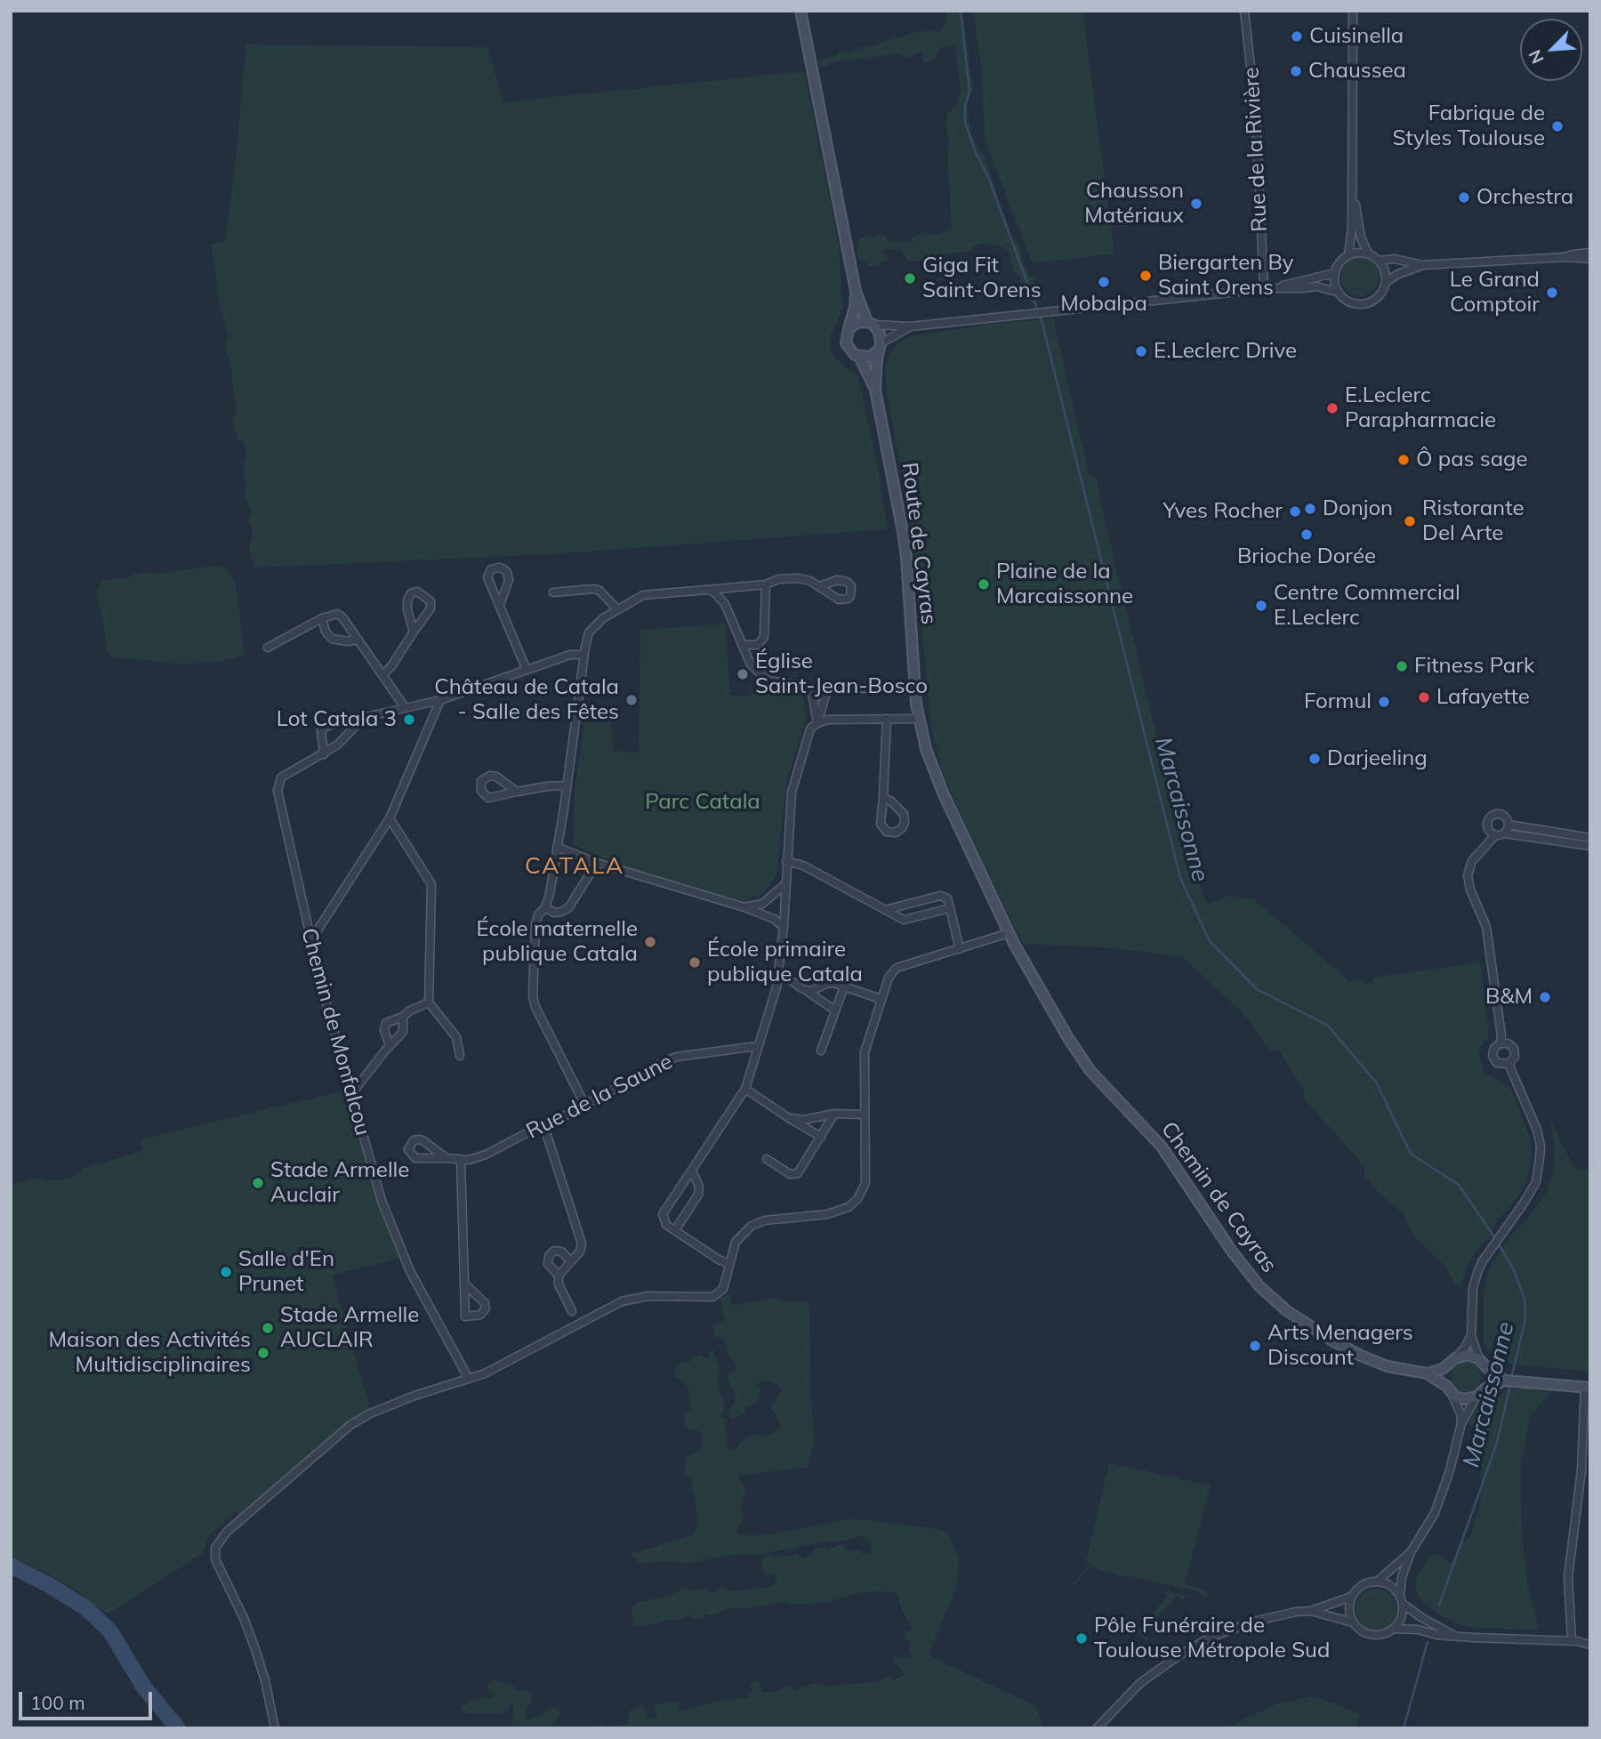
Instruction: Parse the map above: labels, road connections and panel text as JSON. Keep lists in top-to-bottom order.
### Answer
{
  "streets": {
    "street": [
      "Rue de la Rivière",
      "Route de Cayras",
      "Chemin de Monfalcou",
      "Rue de la Saune",
      "Chemin de Cayras"
    ]
  },
  "crossings": [
    ["Route de Cayras", "Chemin de Cayras"]
  ],
  "districts": ["CATALA"],
  "water": ["Marcaissonne"],
  "parks": ["Parc Catala"],
  "places": [
    "Cuisinella",
    "Chaussea",
    "Fabrique de Styles Toulouse",
    "Orchestra",
    "Chausson Matériaux",
    "Biergarten By Saint Orens",
    "Giga Fit Saint-Orens",
    "Mobalpa",
    "Le Grand Comptoir",
    "E.Leclerc Drive",
    "E.Leclerc Parapharmacie",
    "Ô pas sage",
    "Donjon",
    "Yves Rocher",
    "Ristorante Del Arte",
    "Brioche Dorée",
    "Plaine de la Marcaissonne",
    "Centre Commercial E.Leclerc",
    "Fitness Park",
    "Église Saint-Jean-Bosco",
    "Lafayette",
    "Château de Catala - Salle des Fêtes",
    "Formul",
    "Lot Catala 3",
    "Darjeeling",
    "École maternelle publique Catala",
    "École primaire publique Catala",
    "B&M",
    "Stade Armelle Auclair",
    "Salle d'En Prunet",
    "Stade Armelle AUCLAIR",
    "Arts Menagers Discount",
    "Maison des Activités Multidisciplinaires",
    "Pôle Funéraire de Toulouse Métropole Sud"
  ],
  "scale_bar": "100 m",
  "north": "bottom left"
}
